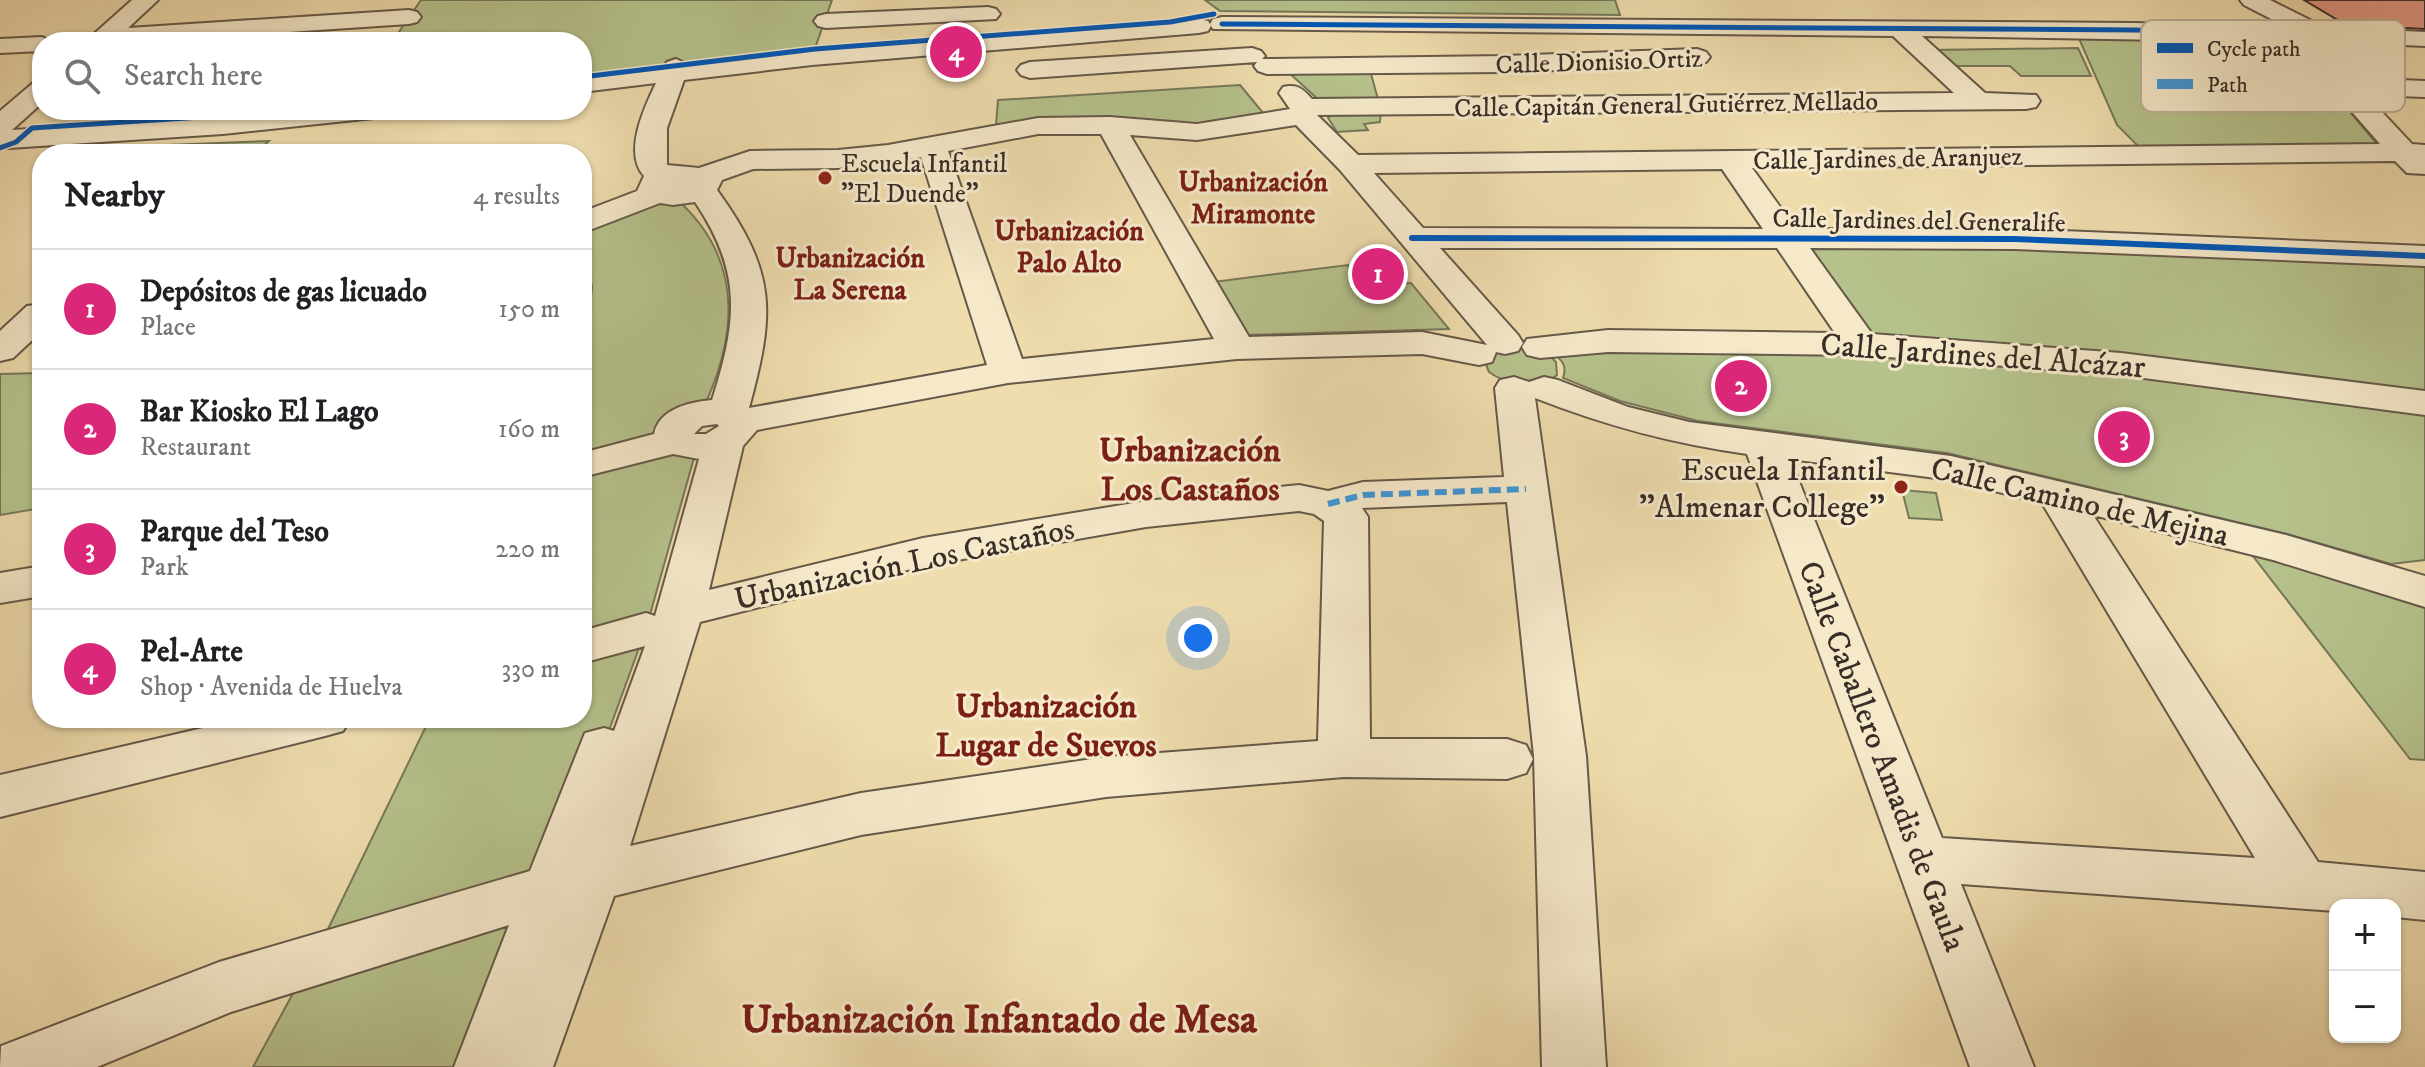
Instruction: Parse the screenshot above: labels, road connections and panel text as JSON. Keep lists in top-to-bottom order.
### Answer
{
  "streets": {
    "street": [
      "Calle Dionisio Ortiz",
      "Calle Capitán General Gutiérrez Mellado",
      "Calle Jardines de Aranjuez",
      "Calle Jardines del Generalife",
      "Calle Jardines del Alcázar",
      "Calle Camino de Mejina",
      "Urbanización Los Castaños",
      "Calle Caballero Amadis de Gaula"
    ]
  },
  "crossings": [
    ["Calle Dionisio Ortiz", "Calle Camino de Mejina"],
    ["Calle Capitán General Gutiérrez Mellado", "Calle Camino de Mejina"],
    ["Calle Jardines de Aranjuez", "Calle Camino de Mejina"],
    ["Calle Jardines del Generalife", "Calle Camino de Mejina"],
    ["Calle Jardines del Alcázar", "Calle Camino de Mejina"],
    ["Calle Camino de Mejina", "Calle Caballero Amadis de Gaula"]
  ],
  "districts": [
    "Urbanización Miramonte",
    "Urbanización Palo Alto",
    "Urbanización La Serena",
    "Urbanización Los Castaños",
    "Urbanización Lugar de Suevos",
    "Urbanización Infantado de Mesa"
  ],
  "places": ["Escuela Infantil \"El Duende\"", "Escuela Infantil \"Almenar College\""],
  "legend": ["Cycle path", "Path"],
  "page": {
    "pins": [
      "4",
      "1",
      "2",
      "3"
    ],
    "search": "Search here",
    "heading": ["Nearby", "4 results"],
    "list": [
      {
        "mark": "1",
        "name": "Depósitos de gas licuado",
        "note": "Place",
        "value": "150 m"
      },
      {
        "mark": "2",
        "name": "Bar Kiosko El Lago",
        "note": "Restaurant",
        "value": "160 m"
      },
      {
        "mark": "3",
        "name": "Parque del Teso",
        "note": "Park",
        "value": "220 m"
      },
      {
        "mark": "4",
        "name": "Pel-Arte",
        "note": "Shop · Avenida de Huelva",
        "value": "330 m"
      }
    ],
    "map_buttons": ["+", "−"]
  }
}
